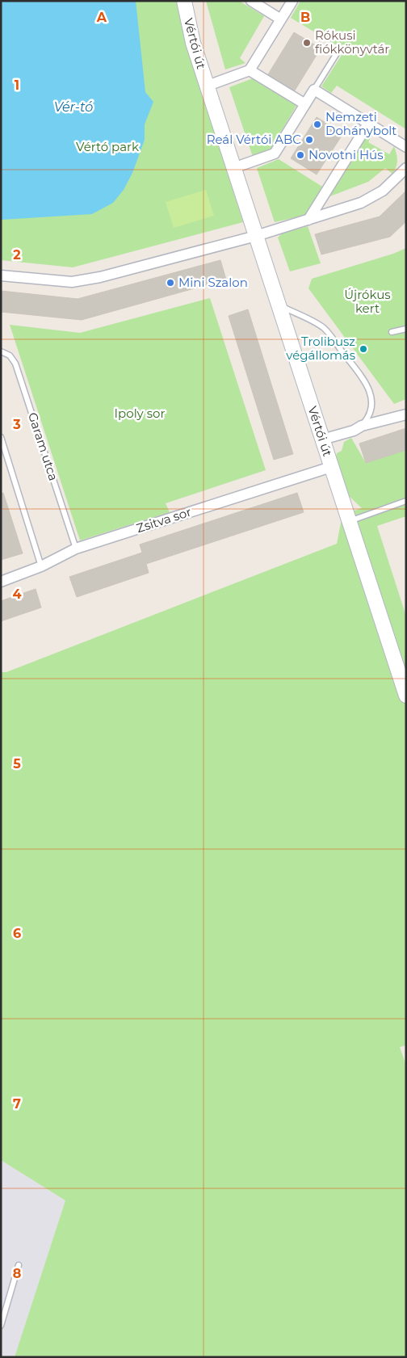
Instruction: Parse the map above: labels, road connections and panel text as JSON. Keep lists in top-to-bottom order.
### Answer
{
  "streets": {
    "street": ["Vértói út", "Zsitva sor"],
    "lane": ["Garam utca"]
  },
  "crossings": [
    ["Vértói út", "Zsitva sor"],
    ["Garam utca", "Zsitva sor"]
  ],
  "water": ["Vér-tó"],
  "parks": ["Vértó park", "Újrókus kert", "Ipoly sor"],
  "places": [
    "Rókusi fiókkönyvtár",
    "Nemzeti Dohánybolt",
    "Reál Vértói ABC",
    "Novotni Hús",
    "Mini Szalon",
    "Trolibusz végállomás"
  ],
  "grid": {
    "columns": ["A", "B"],
    "rows": [
      "1",
      "2",
      "3",
      "4",
      "5",
      "6",
      "7",
      "8"
    ]
  }
}
